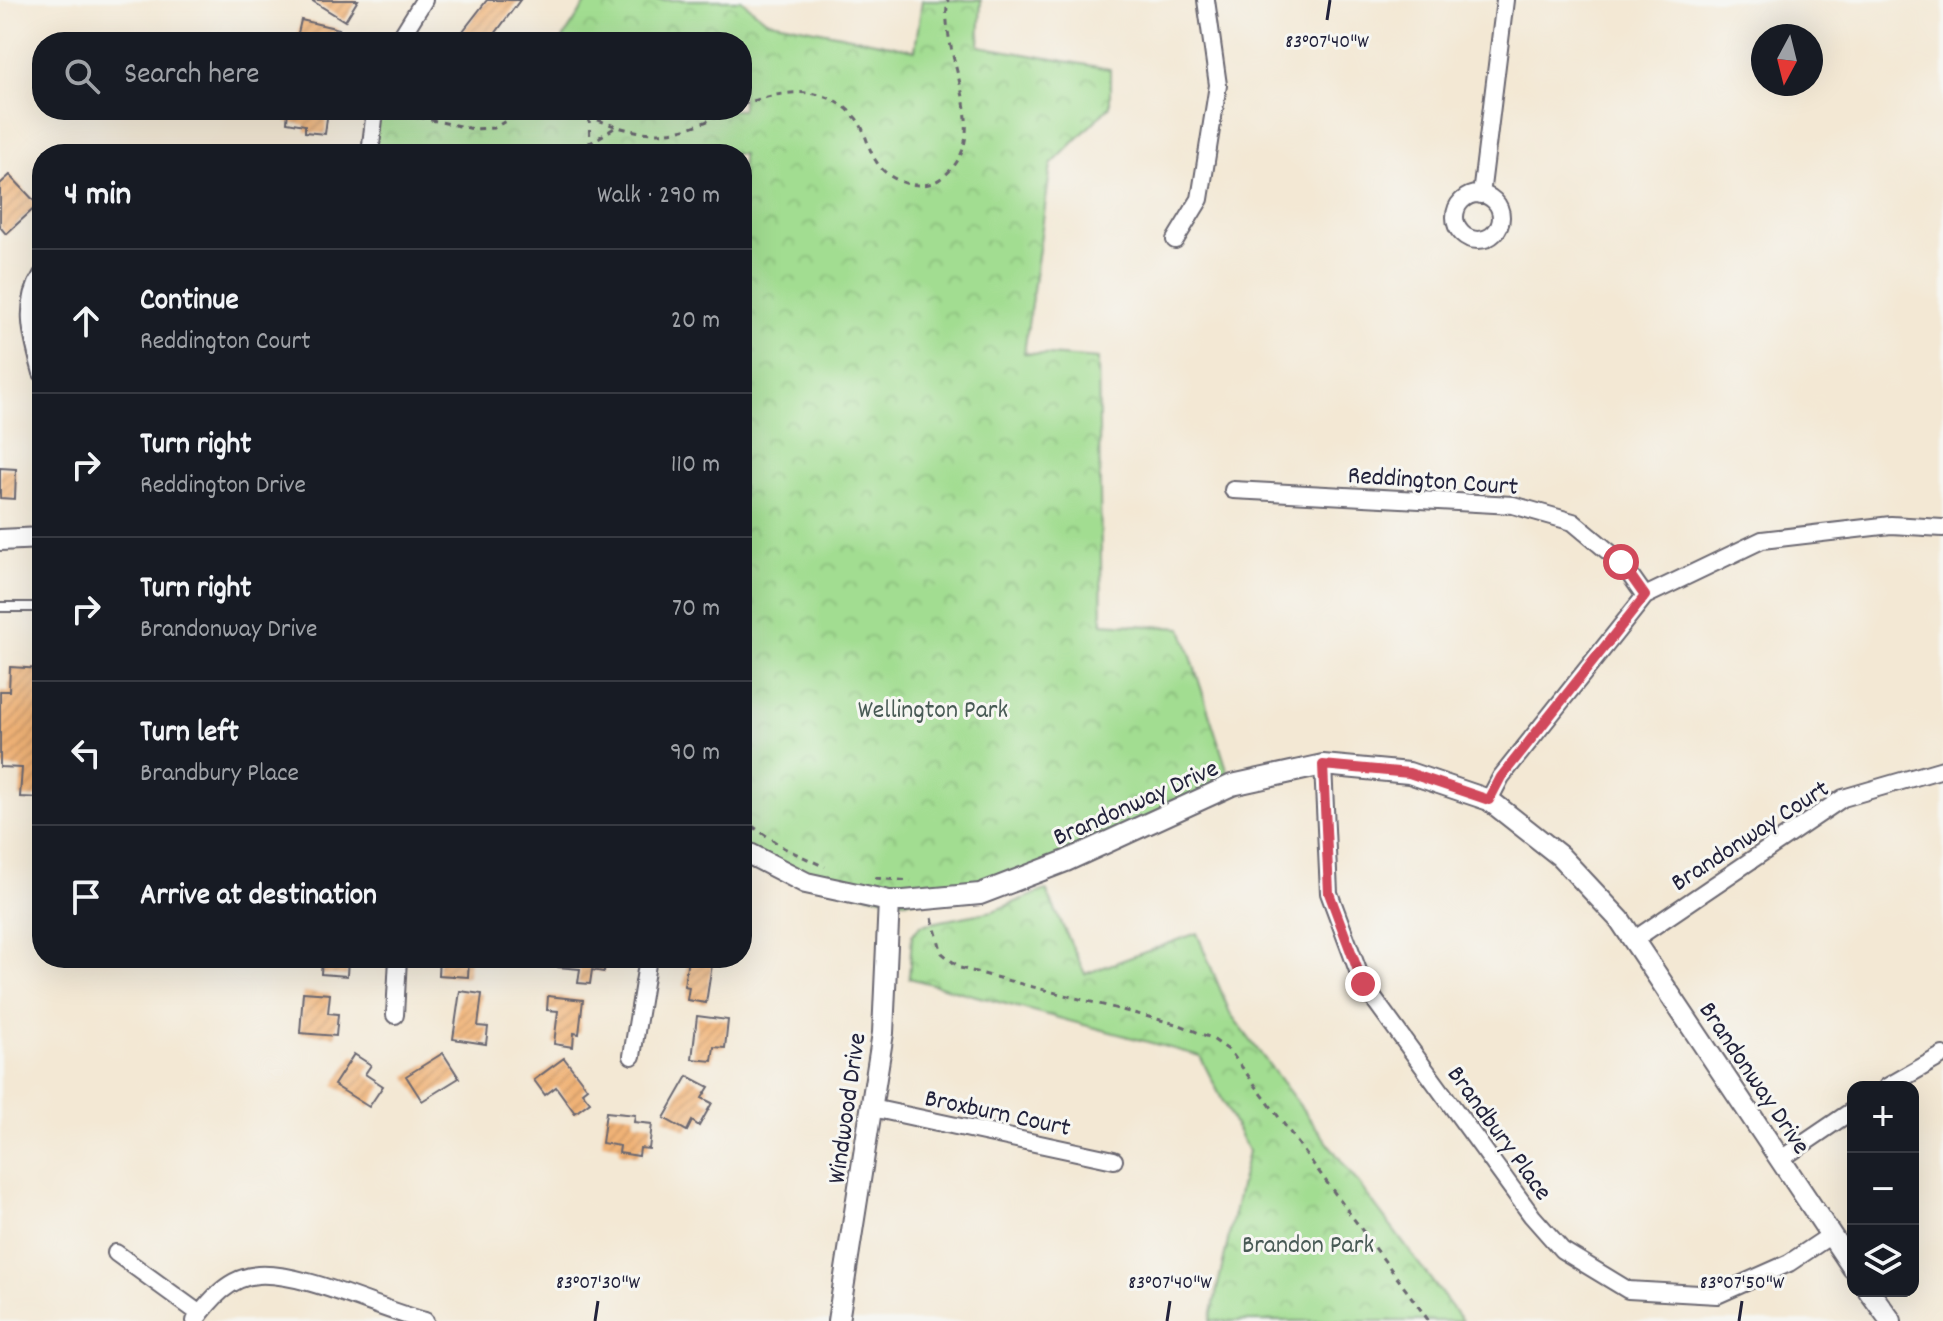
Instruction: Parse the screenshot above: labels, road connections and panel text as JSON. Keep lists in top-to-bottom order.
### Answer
{
  "streets": {
    "street": [
      "Reddington Court",
      "Brandonway Drive",
      "Brandonway Court",
      "Windwood Drive",
      "Broxburn Court",
      "Brandbury Place"
    ]
  },
  "crossings": [
    ["Brandonway Drive", "Brandonway Court"],
    ["Brandonway Drive", "Windwood Drive"],
    ["Brandonway Drive", "Brandbury Place"],
    ["Windwood Drive", "Broxburn Court"]
  ],
  "parks": ["Wellington Park", "Brandon Park"],
  "north": "bottom",
  "page": {
    "search": "Search here",
    "heading": ["4 min", "Walk · 290 m"],
    "list": [
      ["Continue", "Reddington Court", "20 m"],
      ["Turn right", "Reddington Drive", "110 m"],
      ["Turn right", "Brandonway Drive", "70 m"],
      ["Turn left", "Brandbury Place", "90 m"],
      "Arrive at destination"
    ],
    "map_buttons": ["+", "−"]
  },
  "coordinates": ["83°07'40\"W", "83°07'30\"W", "83°07'50\"W"]
}
